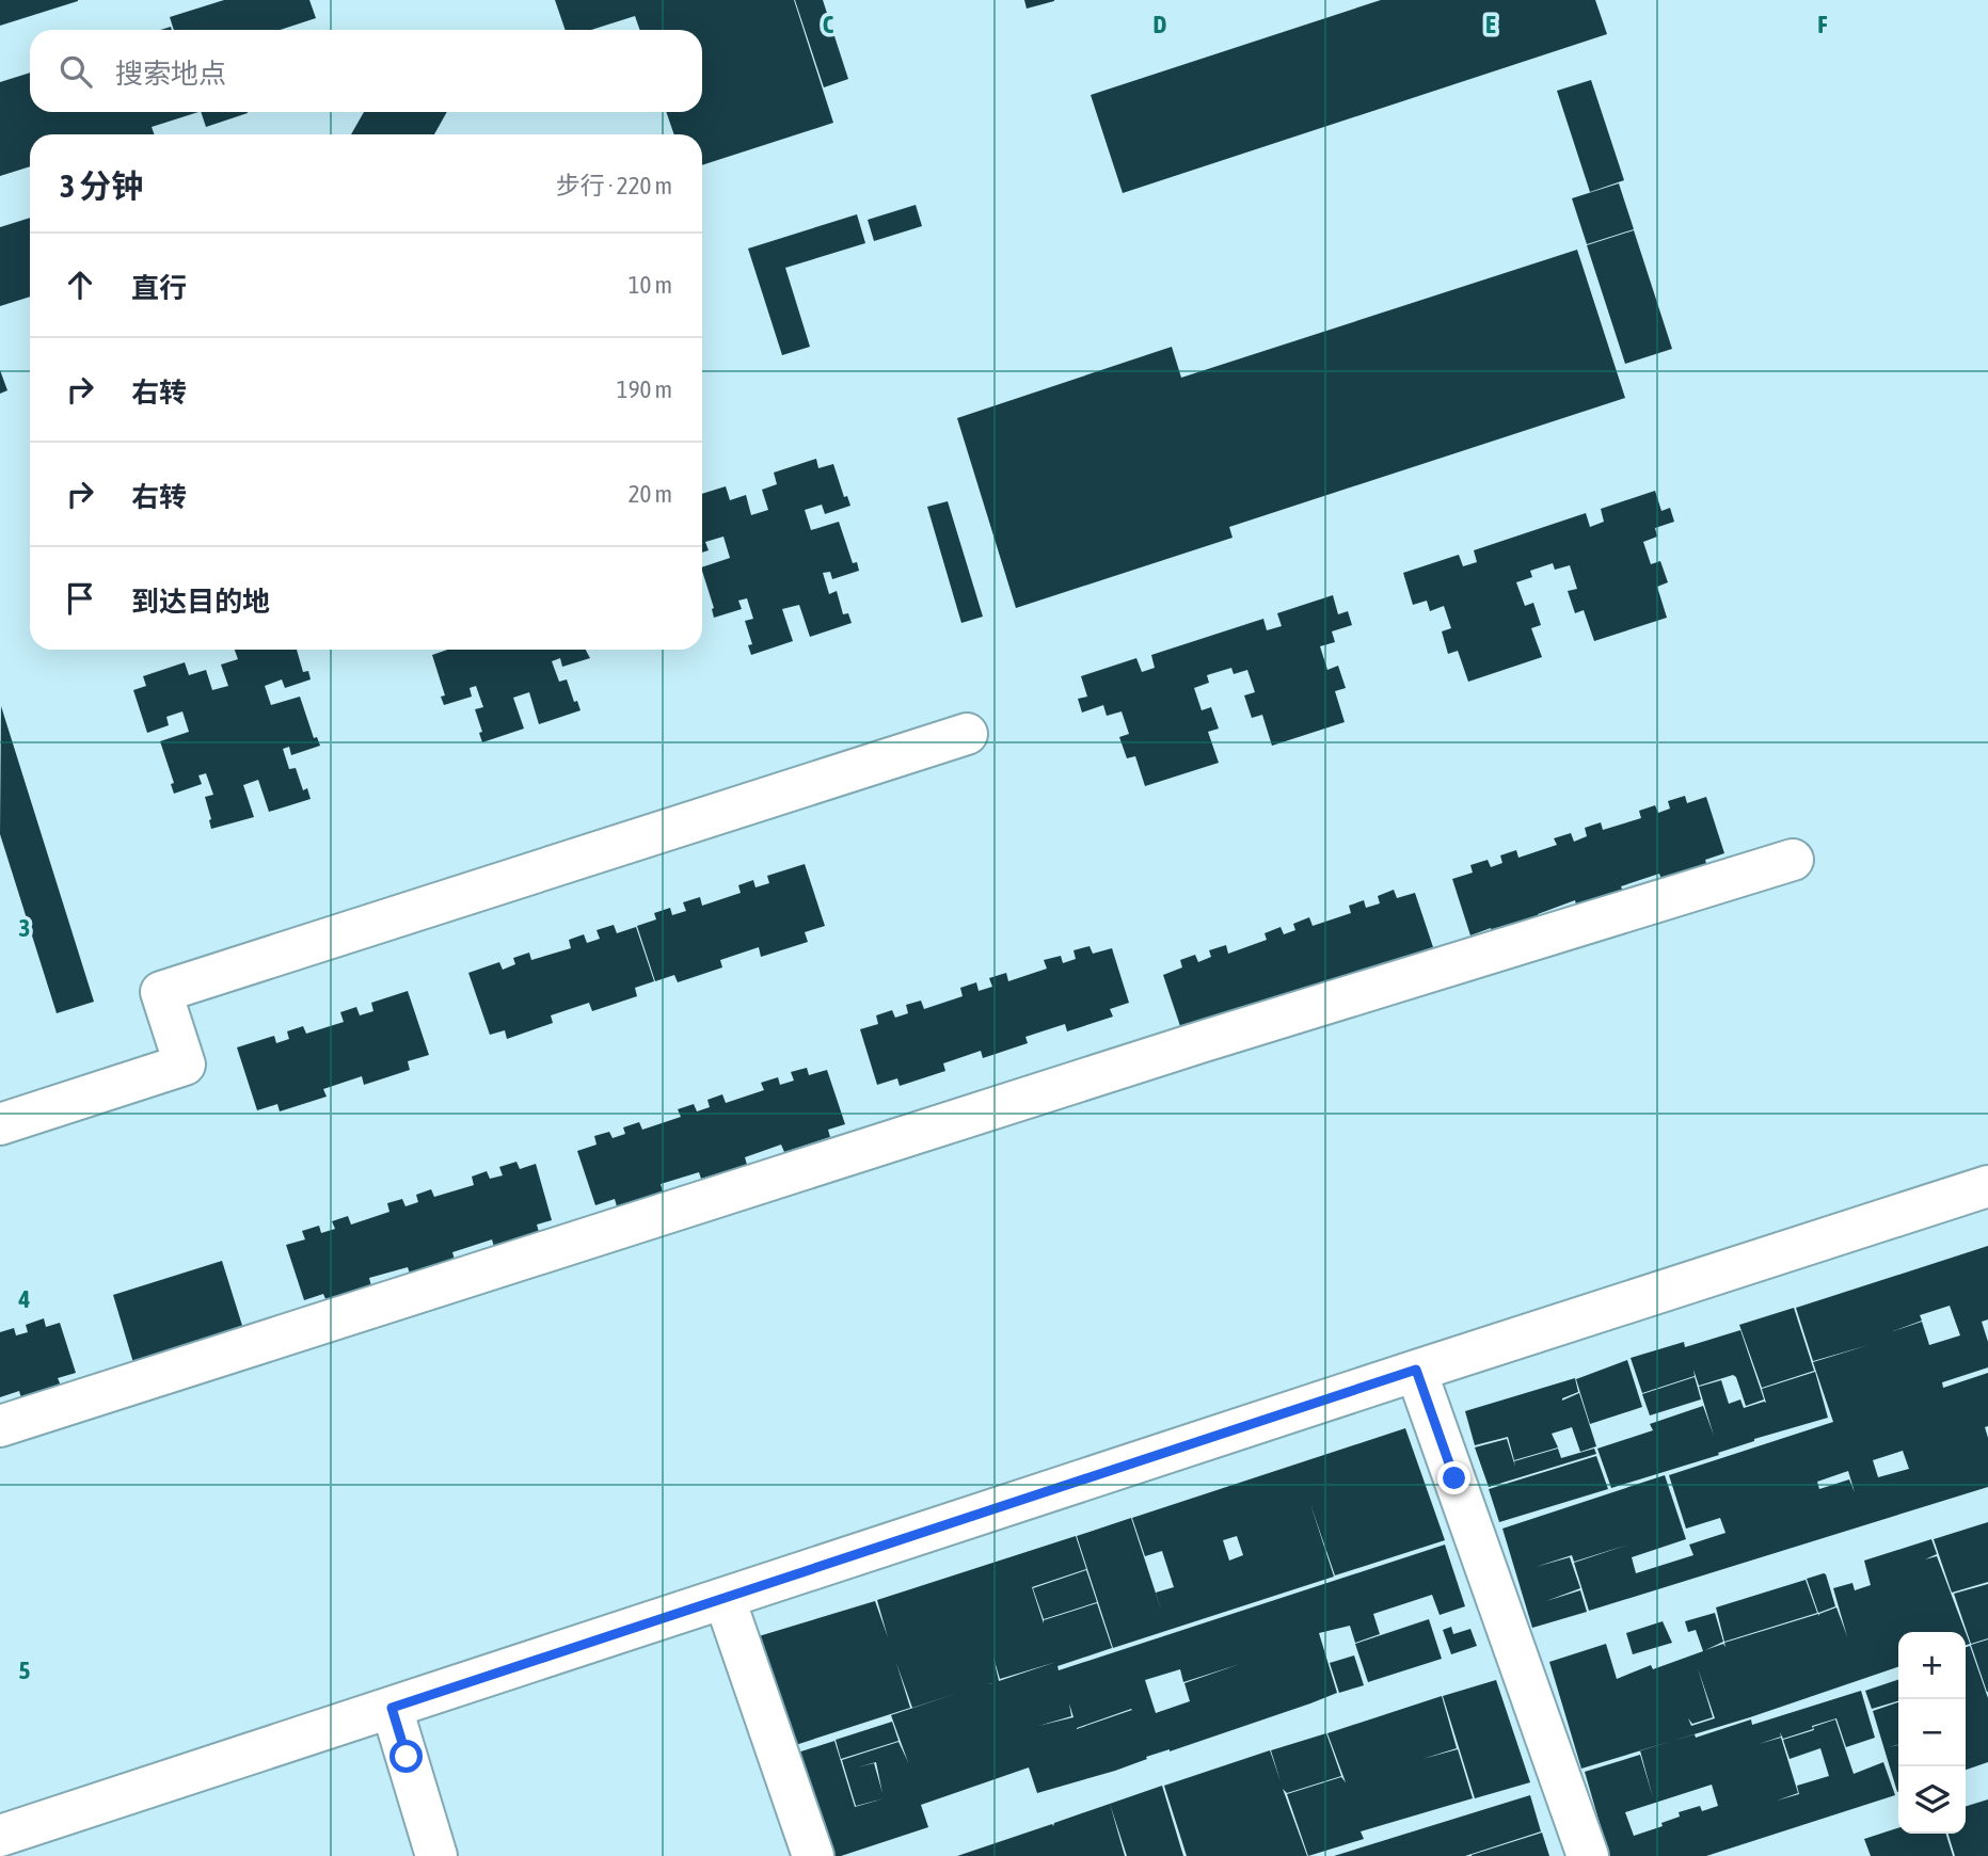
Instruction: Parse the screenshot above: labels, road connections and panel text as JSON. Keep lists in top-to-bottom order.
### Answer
{
  "page": {
    "search": "搜索地点",
    "heading": ["3 分钟", "步行 · 220 m"],
    "list": [
      ["直行", "10 m"],
      ["右转", "190 m"],
      ["右转", "20 m"],
      "到达目的地"
    ],
    "map_buttons": ["+", "−"]
  },
  "grid": {
    "columns": [
      "C",
      "D",
      "E",
      "F"
    ],
    "rows": ["3", "4", "5"]
  }
}
